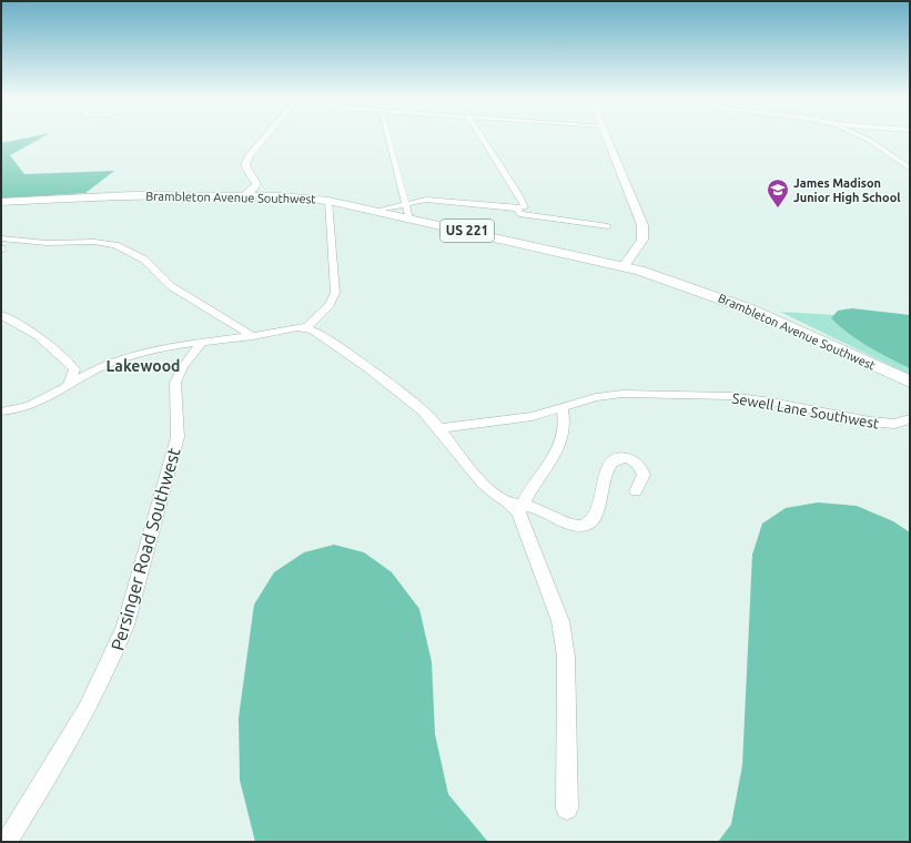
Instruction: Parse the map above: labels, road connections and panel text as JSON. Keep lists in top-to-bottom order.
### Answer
{
  "streets": {
    "main road": ["Brambleton Avenue Southwest", "US 221"],
    "street": ["Sewell Lane Southwest", "Persinger Road Southwest"]
  },
  "districts": ["Lakewood"],
  "places": {
    "school or university": ["James Madison Junior High School"]
  }
}
